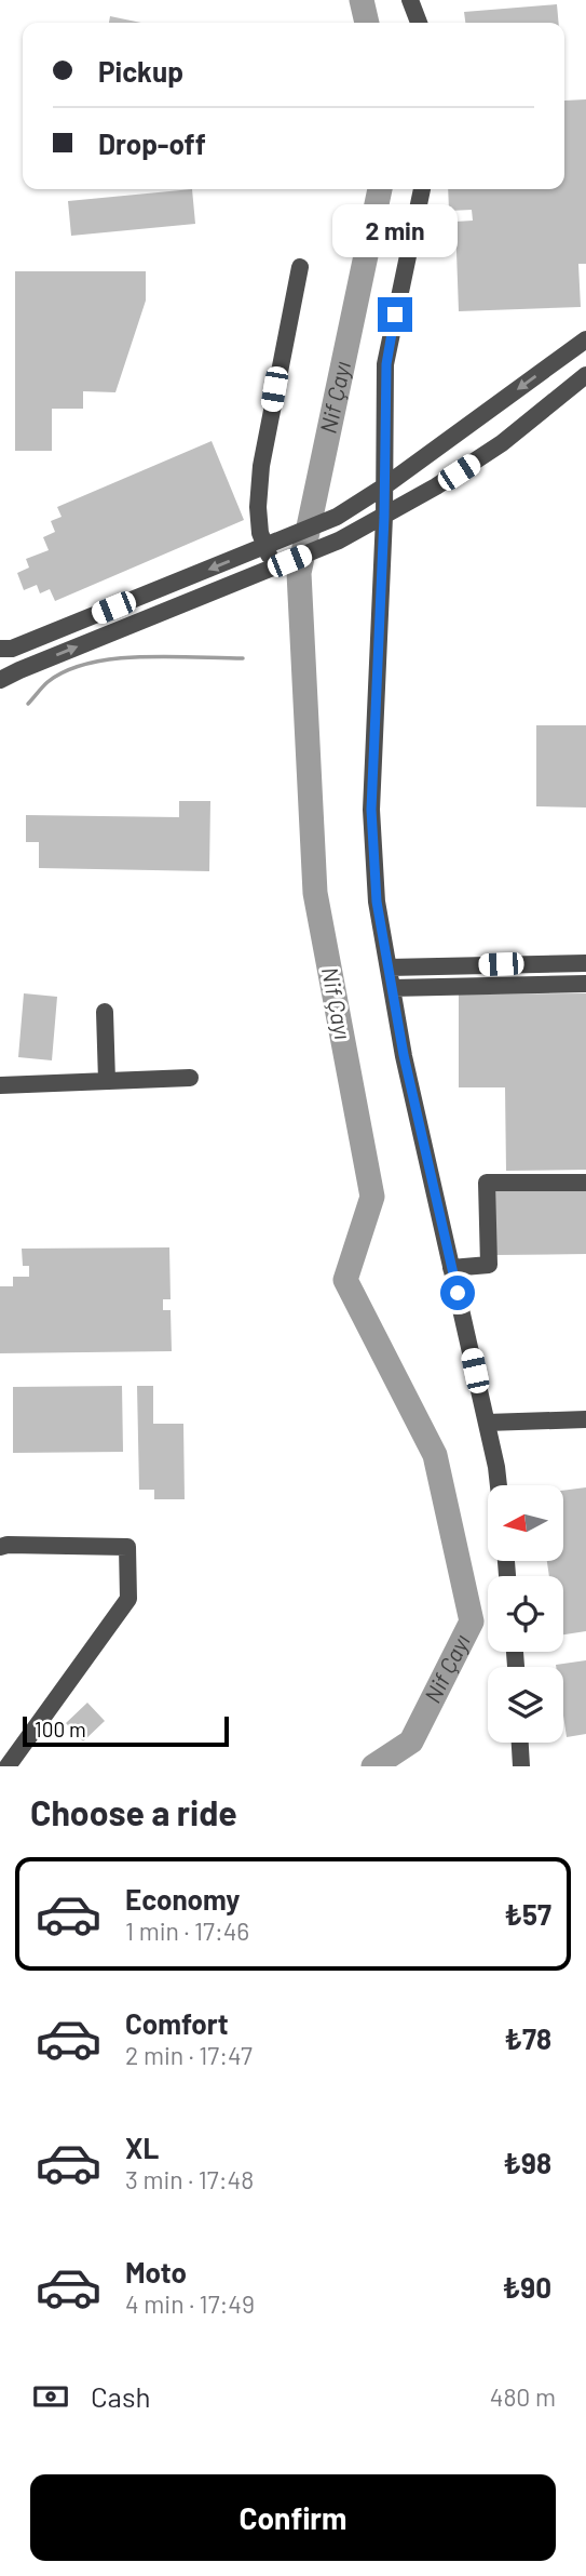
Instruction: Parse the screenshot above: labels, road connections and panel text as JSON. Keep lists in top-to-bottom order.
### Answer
{
  "water": ["Nif Çayı"],
  "scale_bar": "100 m",
  "north": "left",
  "page": {
    "banner": ["Pickup", "Drop-off"],
    "bubble": "2 min",
    "scale": "100 m",
    "heading": "Choose a ride",
    "list": [
      {
        "name": "Economy",
        "note": "1 min · 17:46",
        "value": "₺57"
      },
      {
        "name": "Comfort",
        "note": "2 min · 17:47",
        "value": "₺78"
      },
      {
        "name": "XL",
        "note": "3 min · 17:48",
        "value": "₺98"
      },
      {
        "name": "Moto",
        "note": "4 min · 17:49",
        "value": "₺90"
      }
    ],
    "pay": ["Cash", "480 m"],
    "buttons": "Confirm"
  }
}
